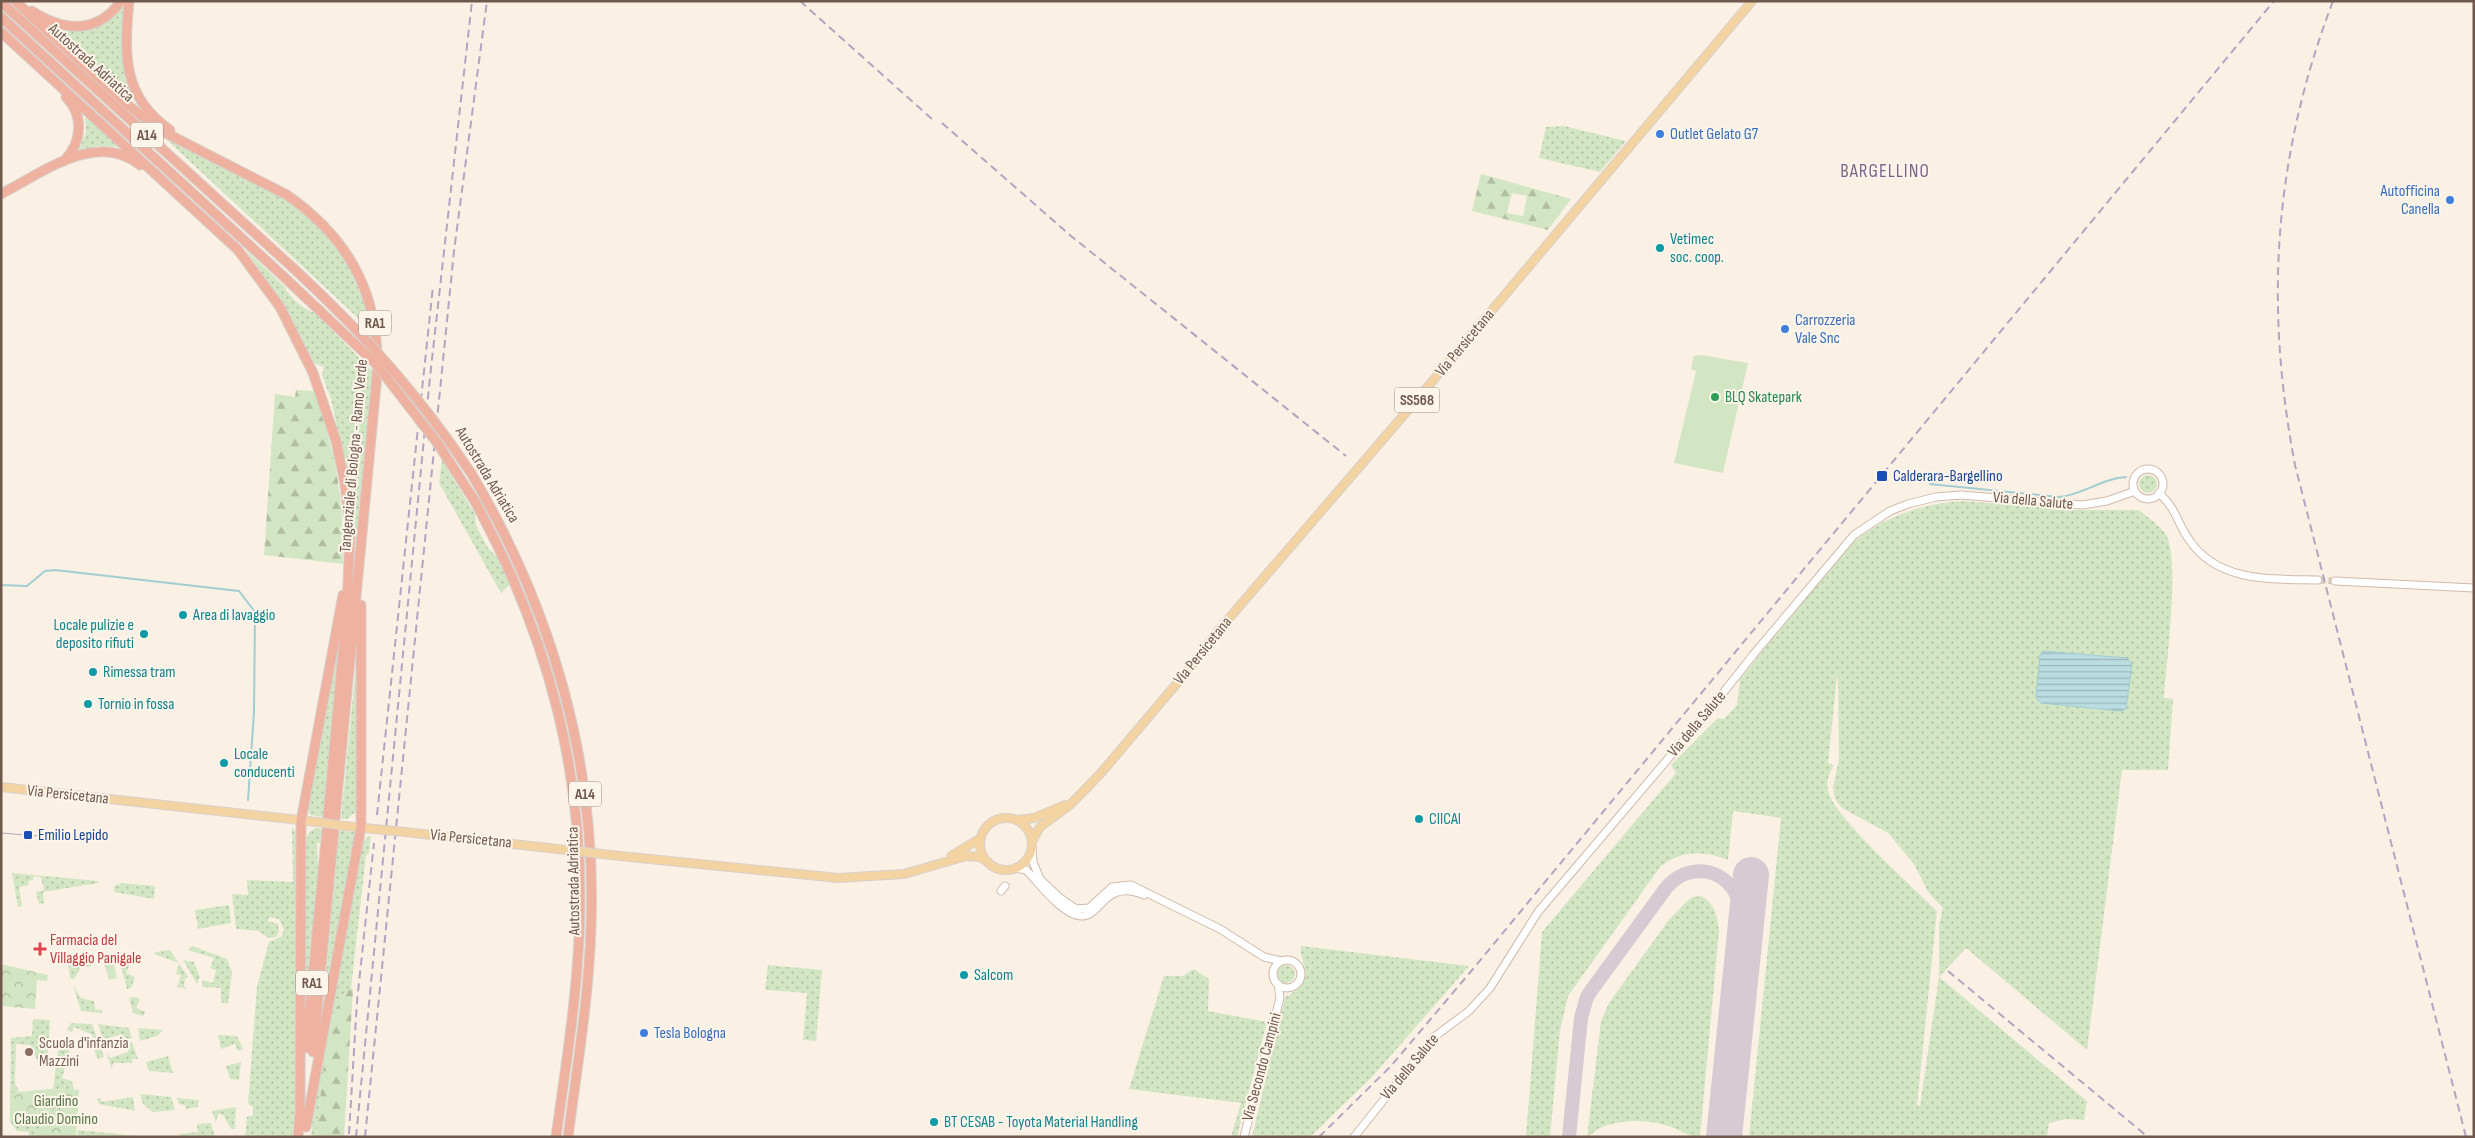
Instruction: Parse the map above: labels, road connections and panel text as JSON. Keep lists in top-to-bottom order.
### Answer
{
  "streets": {
    "highway": [
      "Autostrada Adriatica",
      "A14",
      "RA1",
      "Tangenziale di Bologna - Ramo Verde"
    ],
    "main road": ["Via Persicetana", "SS568"],
    "street": ["Via della Salute", "Via Secondo Campini"]
  },
  "districts": ["BARGELLINO"],
  "parks": ["Giardino Claudio Domino"],
  "places": {
    "other": [
      "Outlet Gelato G7",
      "Autofficina Canella",
      "Vetimec soc. coop.",
      "Carrozzeria Vale Snc",
      "BLQ Skatepark",
      "Area di lavaggio",
      "Locale pulizie e deposito rifiuti",
      "Rimessa tram",
      "Tornio in fossa",
      "Locale conducenti",
      "CIICAI",
      "Salcom",
      "Tesla Bologna",
      "Scuola d'infanzia Mazzini",
      "BT CESAB - Toyota Material Handling"
    ],
    "transit": ["Calderara-Bargellino", "Emilio Lepido"],
    "health": ["Farmacia del Villaggio Panigale"]
  }
}
